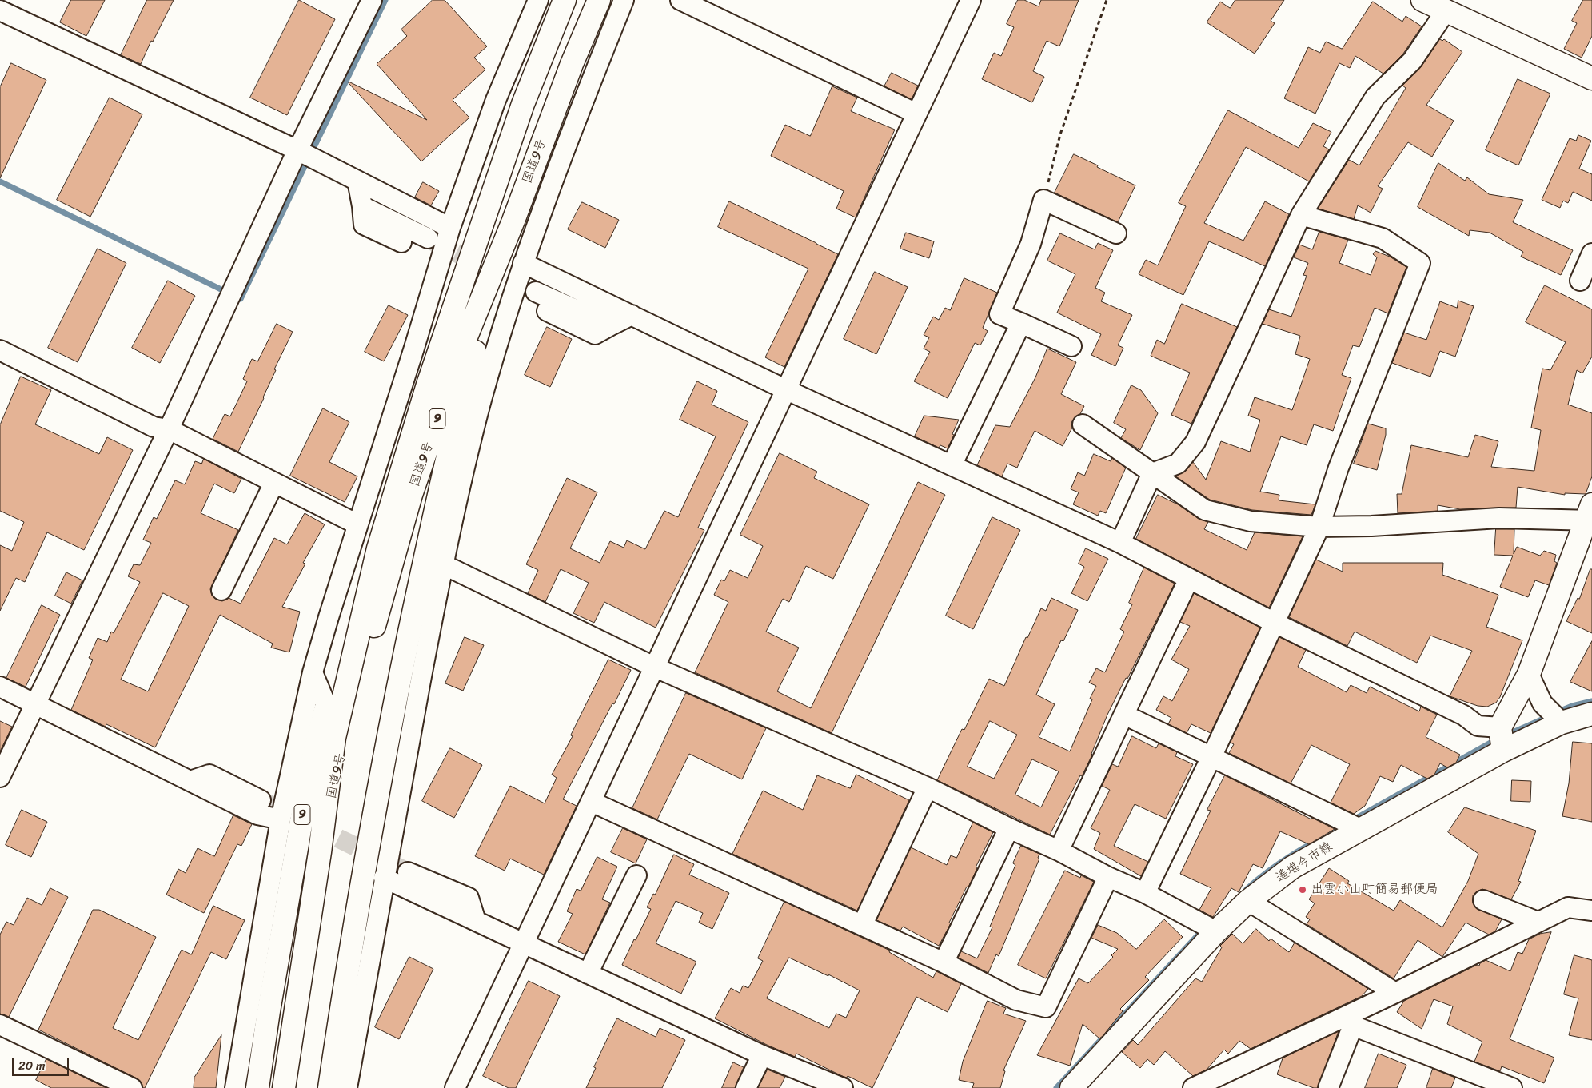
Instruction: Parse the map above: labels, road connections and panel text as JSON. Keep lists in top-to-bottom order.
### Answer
{
  "streets": {
    "main road": ["国道9号", "9", "遙堪今市線"]
  },
  "crossings": [
    ["国道9号", "9"]
  ],
  "places": ["出雲小山町簡易郵便局"],
  "scale_bar": "20 m"
}
